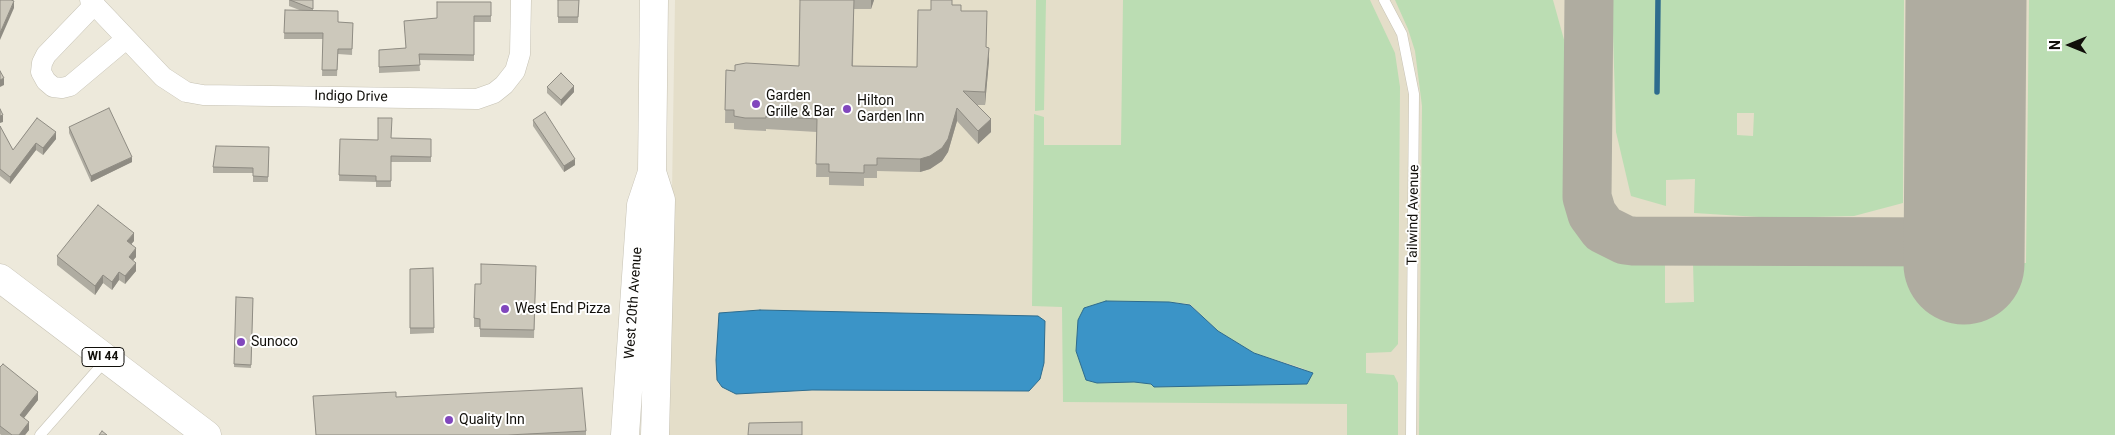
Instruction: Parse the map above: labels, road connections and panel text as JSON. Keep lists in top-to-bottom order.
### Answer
{
  "streets": {
    "main road": ["West 20th Avenue", "WI 44"],
    "street": ["Indigo Drive"],
    "lane": ["Tailwind Avenue"]
  },
  "places": [
    "Garden Grille & Bar",
    "Hilton Garden Inn",
    "West End Pizza",
    "Sunoco",
    "Quality Inn"
  ],
  "north": "left"
}
